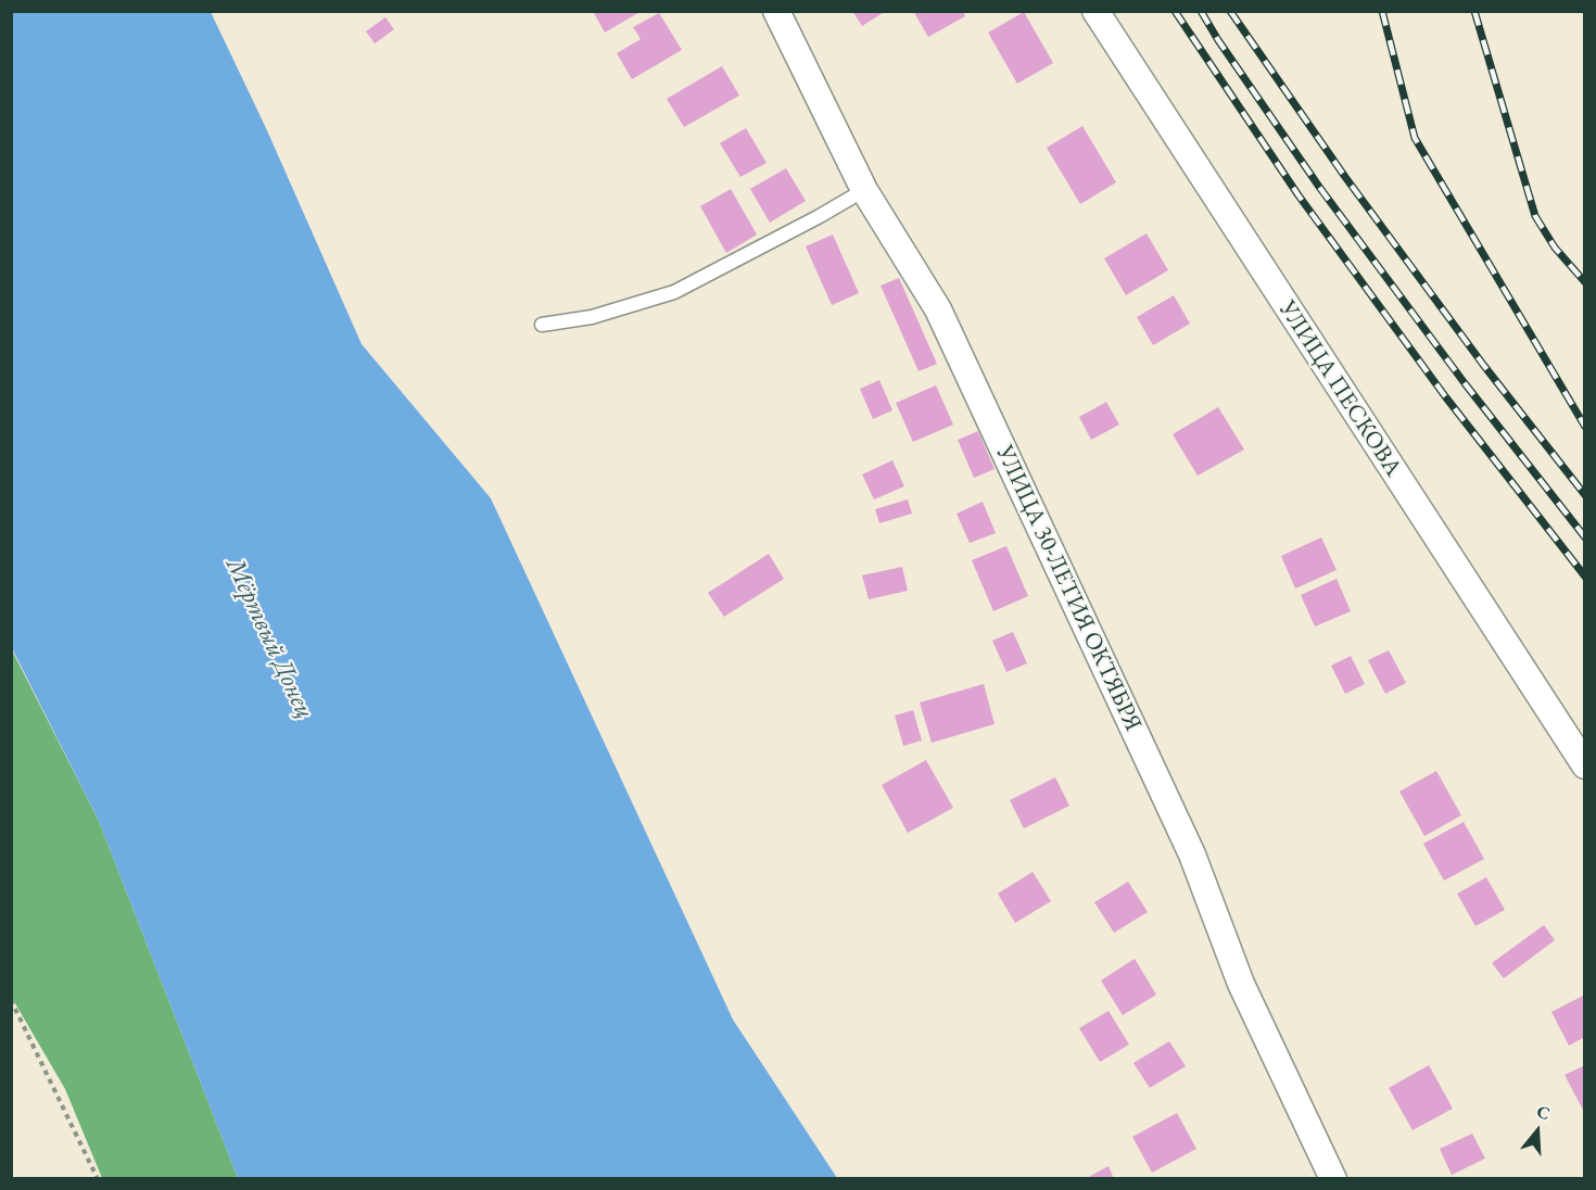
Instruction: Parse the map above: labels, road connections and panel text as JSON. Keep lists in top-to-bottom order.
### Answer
{
  "streets": {
    "street": ["УЛИЦА ПЕСКОВА", "УЛИЦА 30-ЛЕТИЯ ОКТЯБРЯ"]
  },
  "water": ["Мёртвый Донец"],
  "north": "top"
}
